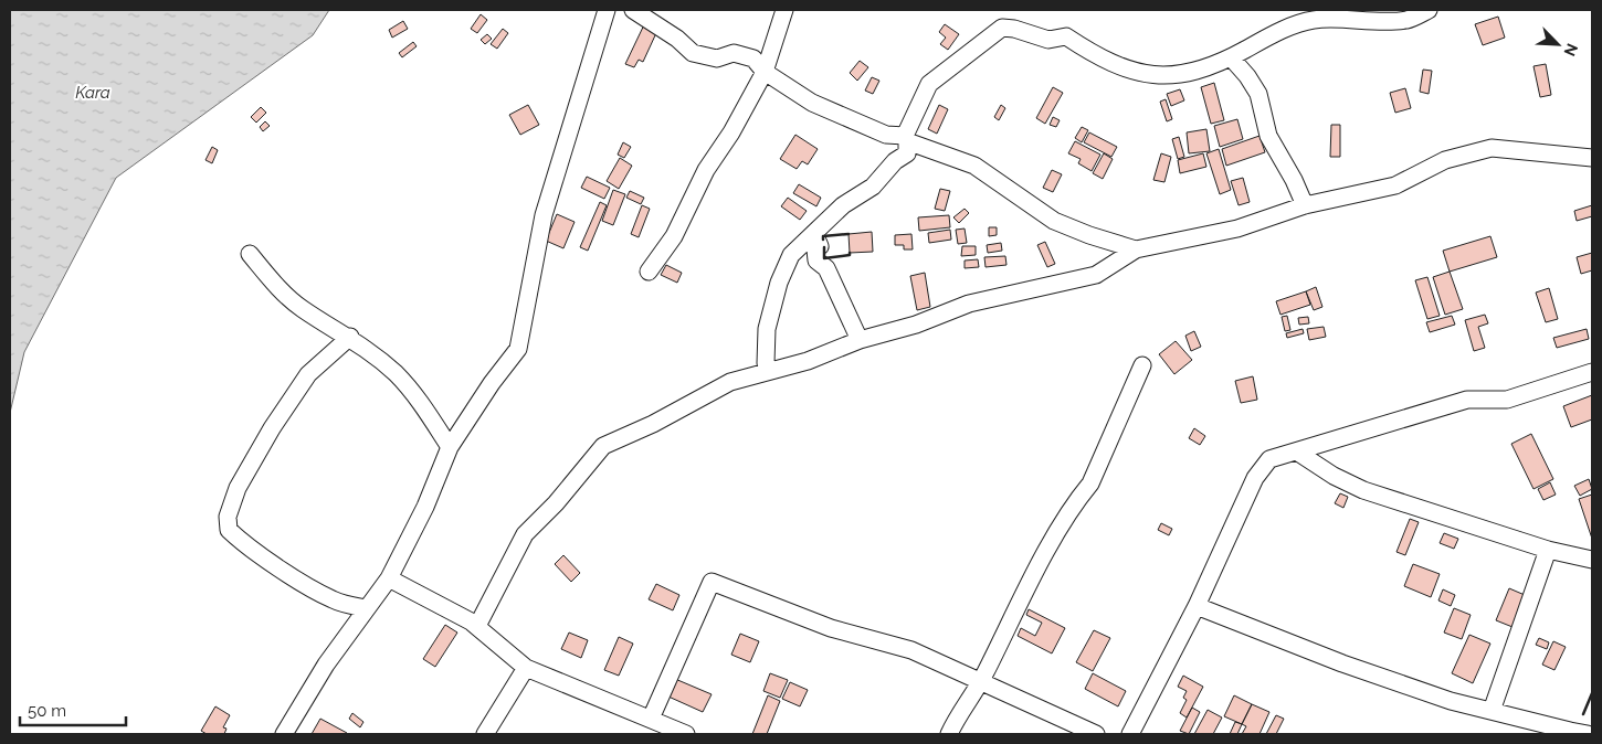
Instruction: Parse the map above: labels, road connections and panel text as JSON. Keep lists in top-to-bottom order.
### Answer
{
  "water": ["Kara"],
  "scale_bar": "50 m",
  "north": "bottom right"
}
